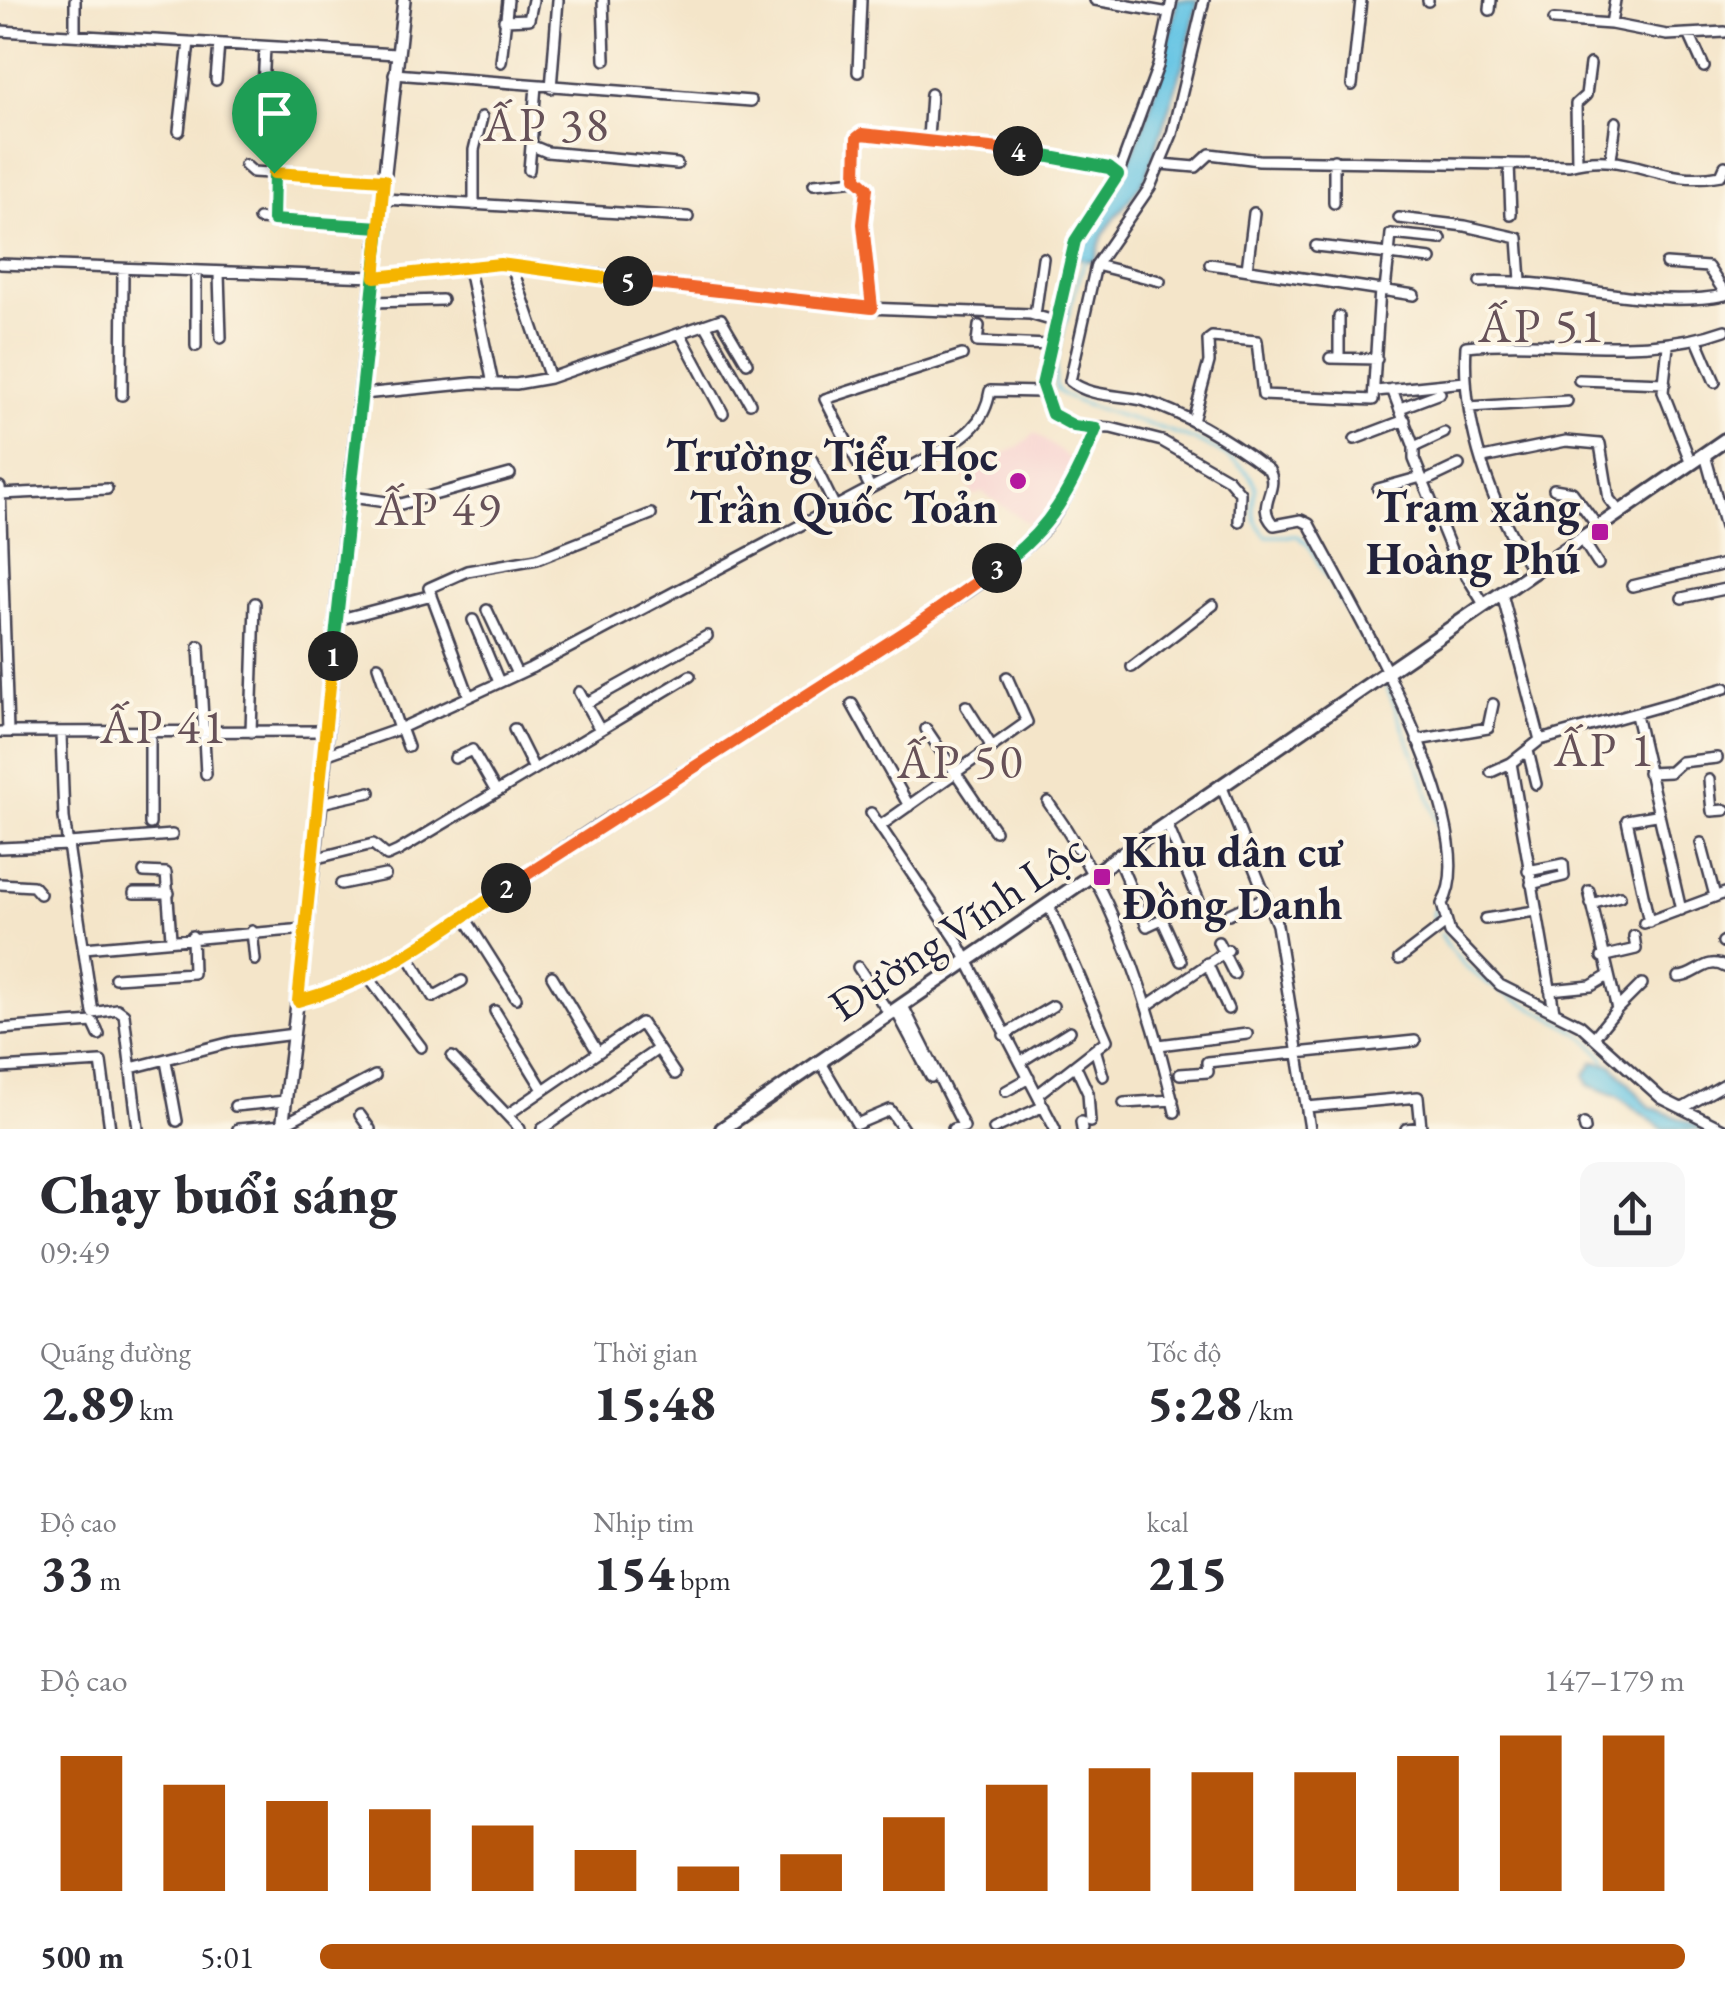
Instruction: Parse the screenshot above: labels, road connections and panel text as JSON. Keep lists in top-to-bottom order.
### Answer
{
  "streets": {
    "main road": ["Đường Vĩnh Lộc"]
  },
  "districts": [
    "ẤP 38",
    "ẤP 51",
    "ẤP 49",
    "ẤP 41",
    "ẤP 1",
    "ẤP 50"
  ],
  "places": {
    "other": ["Trường Tiểu Học Trần Quốc Toản"],
    "transit": ["Trạm xăng Hoàng Phú", "Khu dân cư Đồng Danh"]
  },
  "page": {
    "pins": [
      "4",
      "5",
      "3",
      "1",
      "2"
    ],
    "heading": ["Chạy buổi sáng", "09:49"],
    "stats": [
      ["Quãng đường", "2.89 km"],
      ["Thời gian", "15:48"],
      ["Tốc độ", "5:28 /km"],
      ["Độ cao", "33 m"],
      ["Nhịp tim", "154 bpm"],
      ["kcal", "215"]
    ],
    "chart": ["Độ cao", "147–179 m"],
    "list": [
      {
        "name": "500 m",
        "note": "5:01"
      }
    ]
  }
}
